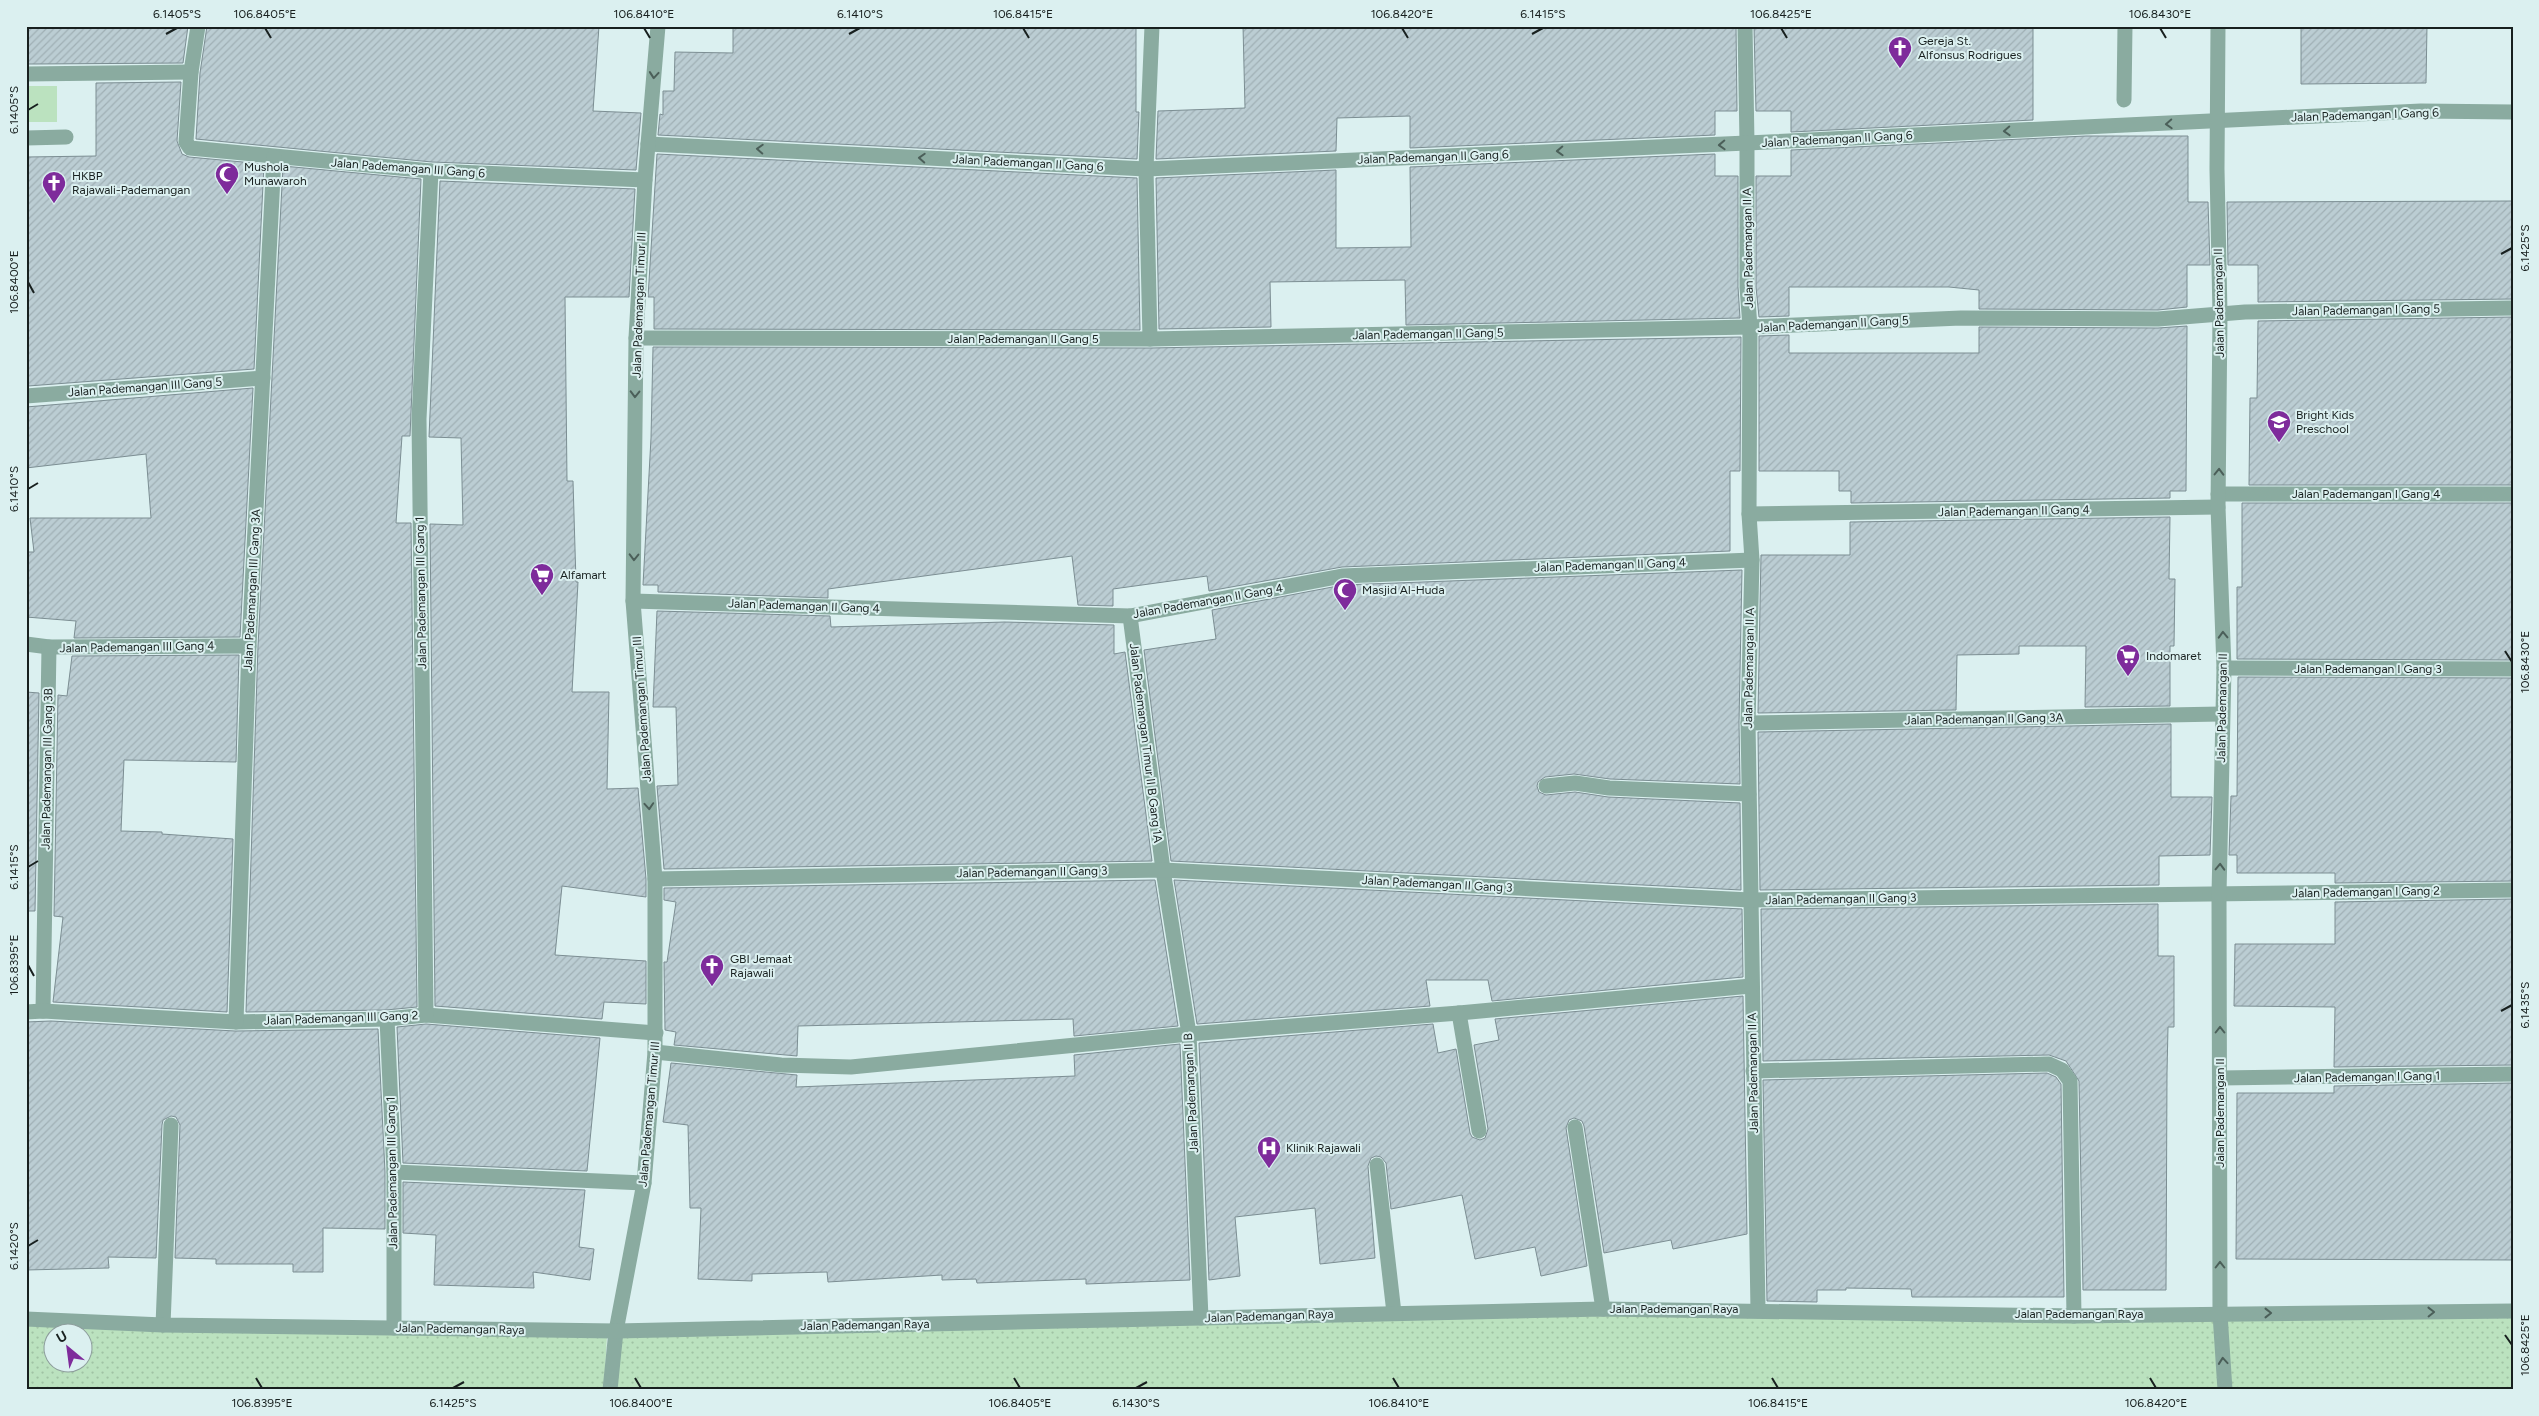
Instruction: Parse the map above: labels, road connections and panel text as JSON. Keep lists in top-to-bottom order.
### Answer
{
  "streets": {
    "street": [
      "Jalan Pademangan I Gang 6",
      "Jalan Pademangan II Gang 6",
      "Jalan Pademangan III Gang 6",
      "Jalan Pademangan II A",
      "Jalan Pademangan II",
      "Jalan Pademangan Timur III",
      "Jalan Pademangan I Gang 5",
      "Jalan Pademangan II Gang 5",
      "Jalan Pademangan III Gang 5",
      "Jalan Pademangan I Gang 4",
      "Jalan Pademangan II Gang 4",
      "Jalan Pademangan III Gang 3A",
      "Jalan Pademangan III Gang 1",
      "Jalan Pademangan III Gang 4",
      "Jalan Pademangan I Gang 3",
      "Jalan Pademangan II Gang 3A",
      "Jalan Pademangan Timur II B Gang 1A",
      "Jalan Pademangan III Gang 3B",
      "Jalan Pademangan II Gang 3",
      "Jalan Pademangan I Gang 2",
      "Jalan Pademangan III Gang 2",
      "Jalan Pademangan I Gang 1",
      "Jalan Pademangan II B",
      "Jalan Pademangan Raya"
    ]
  },
  "crossings": [
    ["Jalan Pademangan I Gang 6", "Jalan Pademangan II Gang 6"],
    ["Jalan Pademangan I Gang 6", "Jalan Pademangan II"],
    ["Jalan Pademangan II Gang 6", "Jalan Pademangan II A"],
    ["Jalan Pademangan II Gang 6", "Jalan Pademangan II"],
    ["Jalan Pademangan II Gang 6", "Jalan Pademangan Timur III"],
    ["Jalan Pademangan III Gang 6", "Jalan Pademangan Timur III"],
    ["Jalan Pademangan III Gang 6", "Jalan Pademangan III Gang 3A"],
    ["Jalan Pademangan III Gang 6", "Jalan Pademangan III Gang 1"],
    ["Jalan Pademangan II A", "Jalan Pademangan II Gang 5"],
    ["Jalan Pademangan II A", "Jalan Pademangan II Gang 4"],
    ["Jalan Pademangan II A", "Jalan Pademangan II Gang 3A"],
    ["Jalan Pademangan II A", "Jalan Pademangan II Gang 3"],
    ["Jalan Pademangan II A", "Jalan Pademangan Raya"],
    ["Jalan Pademangan II", "Jalan Pademangan I Gang 5"],
    ["Jalan Pademangan II", "Jalan Pademangan II Gang 5"],
    ["Jalan Pademangan II", "Jalan Pademangan I Gang 4"],
    ["Jalan Pademangan II", "Jalan Pademangan II Gang 4"],
    ["Jalan Pademangan II", "Jalan Pademangan I Gang 3"],
    ["Jalan Pademangan II", "Jalan Pademangan II Gang 3A"],
    ["Jalan Pademangan II", "Jalan Pademangan II Gang 3"],
    ["Jalan Pademangan II", "Jalan Pademangan I Gang 2"],
    ["Jalan Pademangan II", "Jalan Pademangan I Gang 1"],
    ["Jalan Pademangan II", "Jalan Pademangan Raya"],
    ["Jalan Pademangan Timur III", "Jalan Pademangan II Gang 5"],
    ["Jalan Pademangan Timur III", "Jalan Pademangan II Gang 4"],
    ["Jalan Pademangan Timur III", "Jalan Pademangan II Gang 3"],
    ["Jalan Pademangan Timur III", "Jalan Pademangan III Gang 2"],
    ["Jalan Pademangan Timur III", "Jalan Pademangan Raya"],
    ["Jalan Pademangan I Gang 5", "Jalan Pademangan II Gang 5"],
    ["Jalan Pademangan III Gang 5", "Jalan Pademangan III Gang 3A"],
    ["Jalan Pademangan I Gang 4", "Jalan Pademangan II Gang 4"],
    ["Jalan Pademangan II Gang 4", "Jalan Pademangan Timur II B Gang 1A"],
    ["Jalan Pademangan III Gang 3A", "Jalan Pademangan III Gang 4"],
    ["Jalan Pademangan III Gang 3A", "Jalan Pademangan III Gang 2"],
    ["Jalan Pademangan III Gang 1", "Jalan Pademangan III Gang 2"],
    ["Jalan Pademangan III Gang 1", "Jalan Pademangan Raya"],
    ["Jalan Pademangan III Gang 4", "Jalan Pademangan III Gang 3B"],
    ["Jalan Pademangan Timur II B Gang 1A", "Jalan Pademangan II Gang 3"],
    ["Jalan Pademangan Timur II B Gang 1A", "Jalan Pademangan II B"],
    ["Jalan Pademangan III Gang 3B", "Jalan Pademangan III Gang 2"],
    ["Jalan Pademangan II Gang 3", "Jalan Pademangan I Gang 2"],
    ["Jalan Pademangan II Gang 3", "Jalan Pademangan II B"],
    ["Jalan Pademangan II B", "Jalan Pademangan Raya"]
  ],
  "one_way": ["Jalan Pademangan II Gang 6", "Jalan Pademangan II", "Jalan Pademangan Timur III"],
  "places": {
    "church": ["Gereja St. Alfonsus Rodrigues", "HKBP Rajawali-Pademangan", "GBI Jemaat Rajawali"],
    "mosque": ["Mushola Munawaroh", "Masjid Al-Huda"],
    "school or university": ["Bright Kids Preschool"],
    "supermarket": ["Alfamart", "Indomaret"],
    "hospital": ["Klinik Rajawali"]
  },
  "north": "top left",
  "coordinates": [
    "6.1405°S",
    "106.8405°E",
    "106.8410°E",
    "6.1410°S",
    "106.8415°E",
    "106.8420°E",
    "6.1415°S",
    "106.8425°E",
    "106.8430°E",
    "6.1425°S",
    "106.8400°E",
    "106.8395°E",
    "6.1435°S",
    "6.1420°S",
    "6.1430°S"
  ]
}
